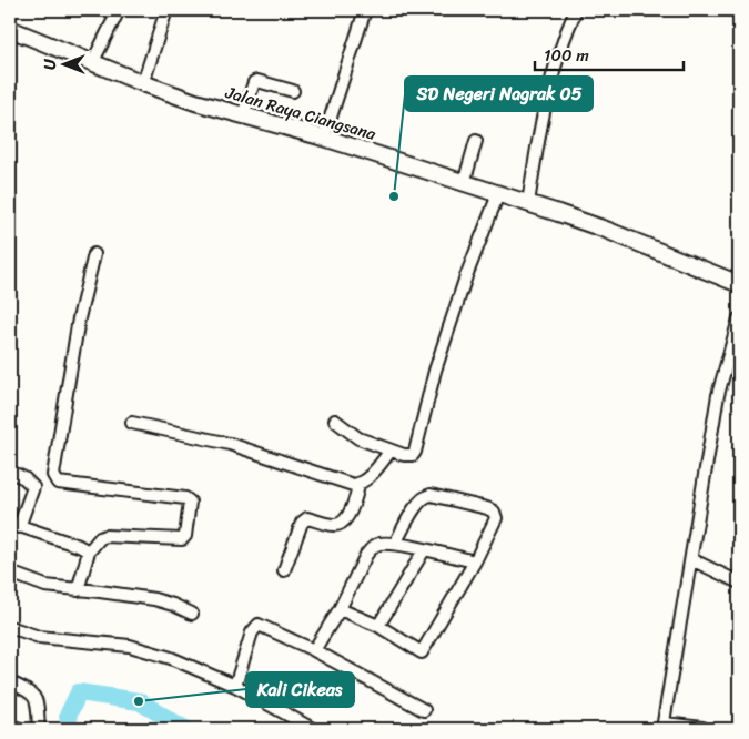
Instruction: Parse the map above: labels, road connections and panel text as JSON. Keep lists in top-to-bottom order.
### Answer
{
  "streets": {
    "main road": ["Jalan Raya Ciangsana"]
  },
  "places": ["SD Negeri Nagrak 05", "Kali Cikeas"],
  "scale_bar": "100 m",
  "north": "left"
}
